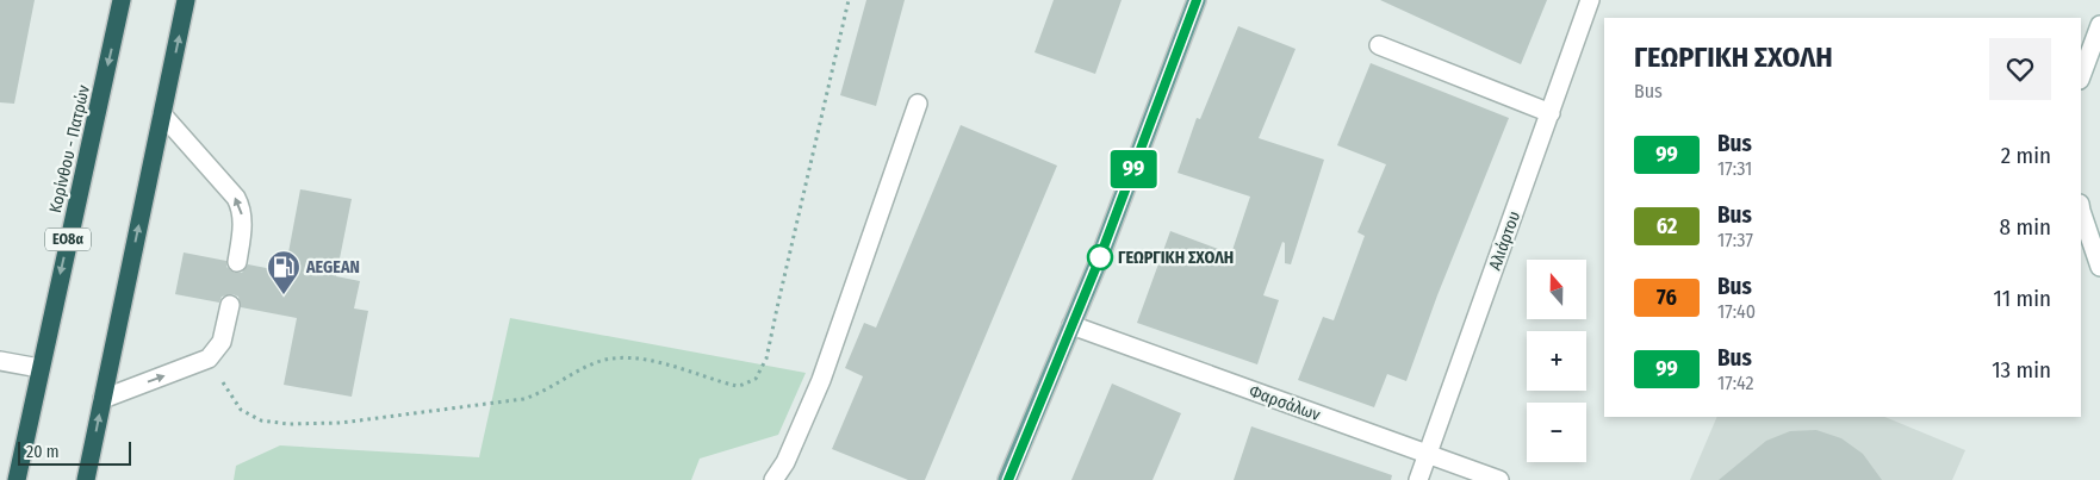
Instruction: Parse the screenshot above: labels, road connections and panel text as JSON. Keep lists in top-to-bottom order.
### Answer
{
  "streets": {
    "highway": ["Κορίνθου - Πατρών", "ΕΟ8α"],
    "street": ["Αλιάρτου", "Φαρσάλων"]
  },
  "crossings": [
    ["Αλιάρτου", "Φαρσάλων"]
  ],
  "places": {
    "other": ["ΓΕΩΡΓΙΚΗ ΣΧΟΛΗ"],
    "fuel station": ["AEGEAN"]
  },
  "lines": ["bus line 99"],
  "scale_bar": "20 m",
  "north": "top",
  "page": {
    "on_map": "99",
    "heading": ["ΓΕΩΡΓΙΚΗ ΣΧΟΛΗ", "Bus"],
    "list": [
      {
        "mark": "99",
        "name": "Bus",
        "note": "17:31",
        "value": "2 min"
      },
      {
        "mark": "62",
        "name": "Bus",
        "note": "17:37",
        "value": "8 min"
      },
      {
        "mark": "76",
        "name": "Bus",
        "note": "17:40",
        "value": "11 min"
      },
      {
        "mark": "99",
        "name": "Bus",
        "note": "17:42",
        "value": "13 min"
      }
    ],
    "map_buttons": ["+", "−"],
    "scale": "20 m"
  }
}
